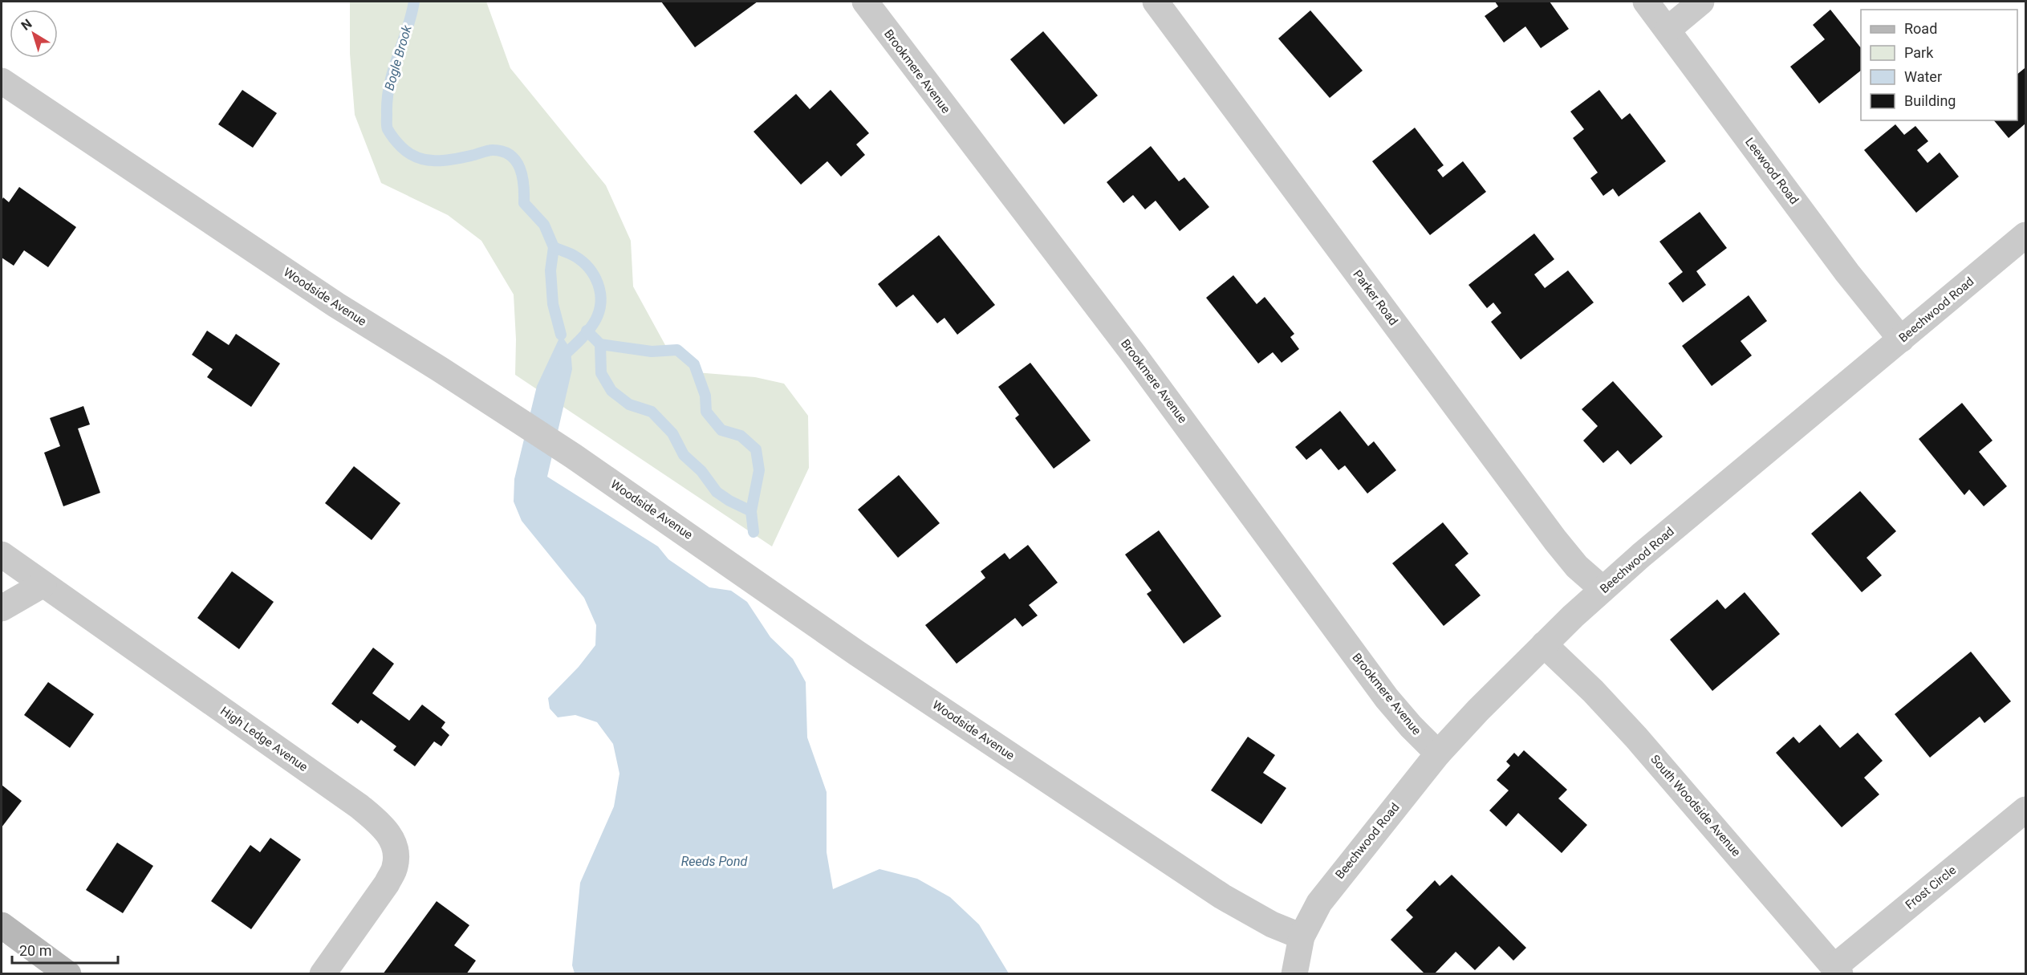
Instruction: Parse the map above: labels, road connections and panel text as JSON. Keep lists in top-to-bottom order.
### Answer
{
  "streets": {
    "street": [
      "Brookmere Avenue",
      "Leewood Road",
      "Woodside Avenue",
      "Parker Road",
      "Beechwood Road",
      "High Ledge Avenue",
      "South Woodside Avenue",
      "Frost Circle"
    ]
  },
  "crossings": [
    ["Brookmere Avenue", "Beechwood Road"],
    ["Leewood Road", "Beechwood Road"],
    ["Woodside Avenue", "Beechwood Road"],
    ["Parker Road", "Beechwood Road"],
    ["Beechwood Road", "South Woodside Avenue"],
    ["South Woodside Avenue", "Frost Circle"]
  ],
  "water": ["Bogle Brook", "Reeds Pond"],
  "legend": [
    "Road",
    "Park",
    "Water",
    "Building"
  ],
  "scale_bar": "20 m",
  "north": "top left"
}
